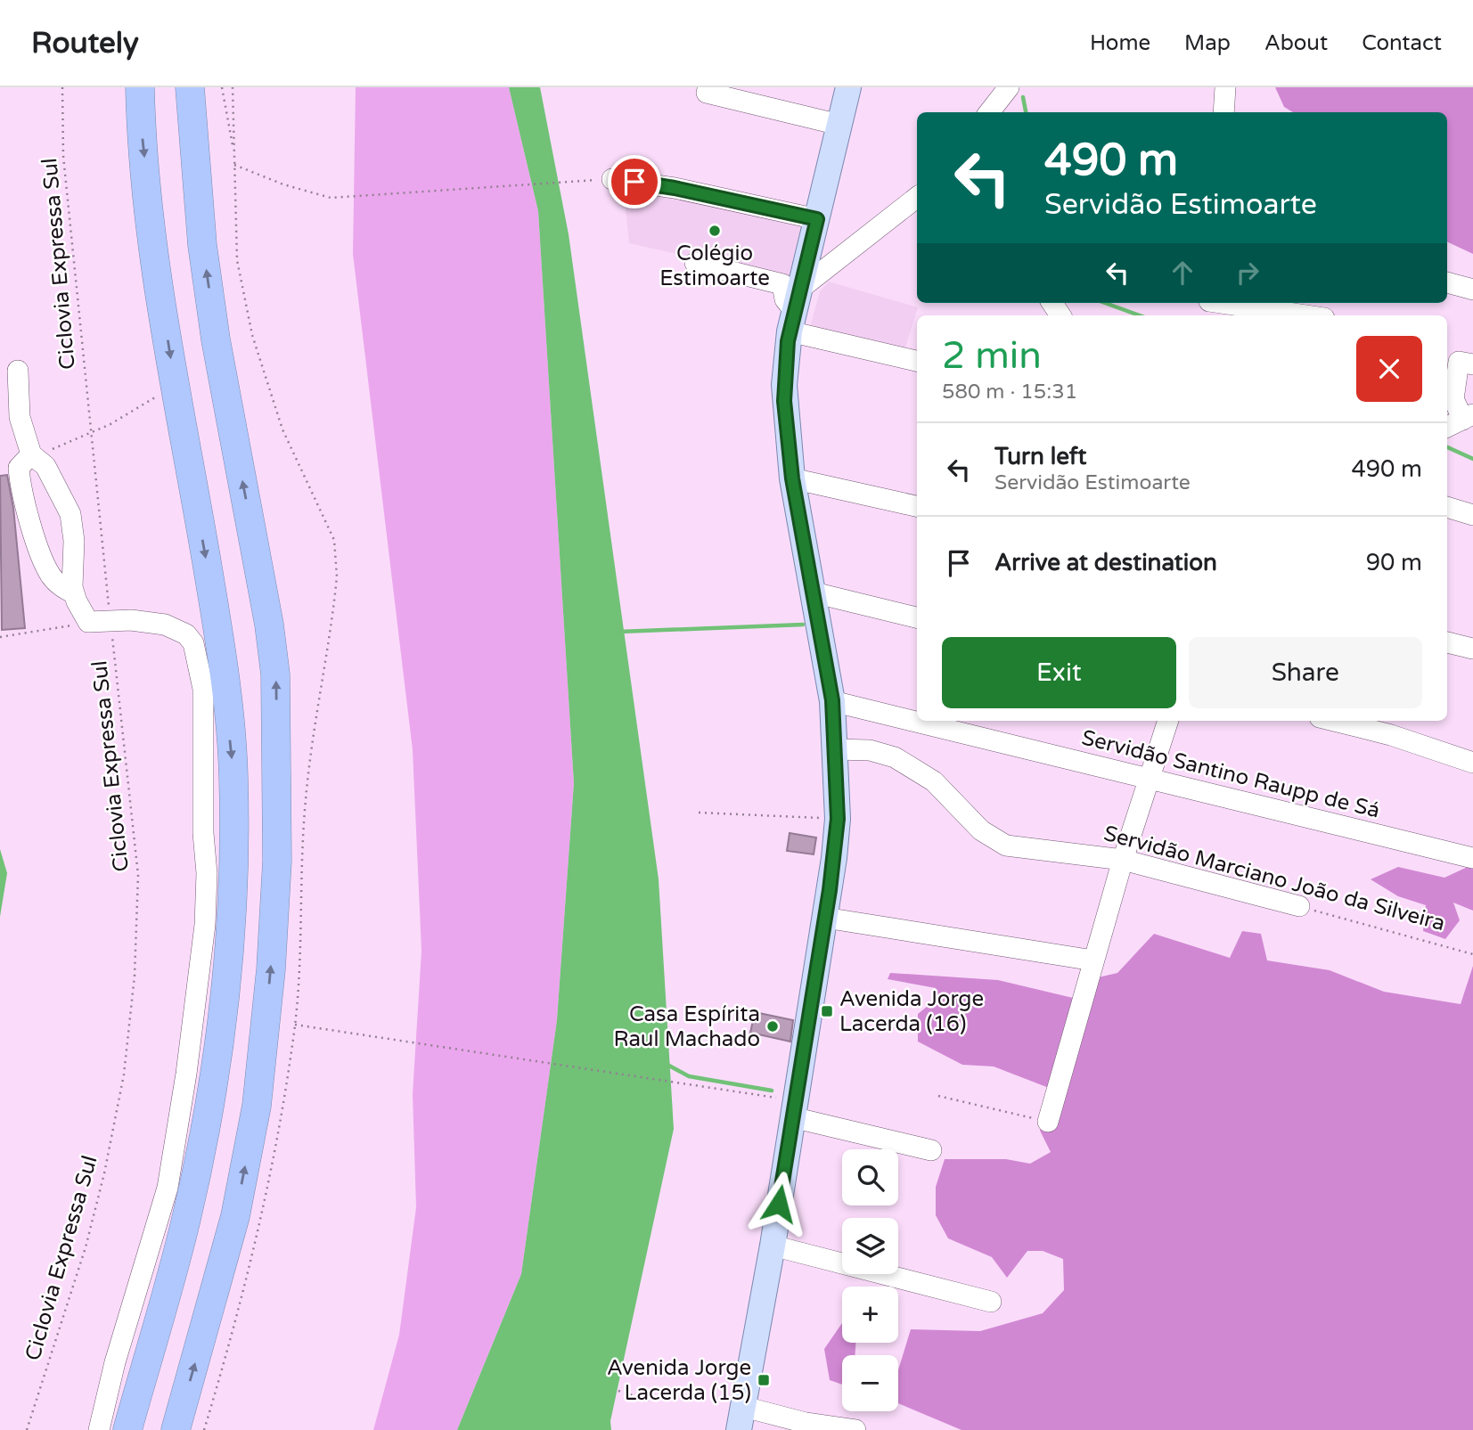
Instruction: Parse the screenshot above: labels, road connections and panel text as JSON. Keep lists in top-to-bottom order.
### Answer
{
  "streets": {
    "street": ["Servidão Santino Raupp de Sá", "Servidão Marciano João da Silveira"],
    "path": ["Ciclovia Expressa Sul"]
  },
  "places": {
    "other": ["Colégio Estimoarte", "Casa Espírita Raul Machado"],
    "transit": ["Avenida Jorge Lacerda (16)", "Avenida Jorge Lacerda (15)"]
  },
  "page": {
    "header": "Routely",
    "nav": [
      "Home",
      "Map",
      "About",
      "Contact"
    ],
    "turn": ["490 m", "Servidão Estimoarte"],
    "heading": ["2 min", "580 m · 15:31"],
    "list": [
      {
        "name": "Turn left",
        "note": "Servidão Estimoarte",
        "value": "490 m"
      },
      {
        "name": "Arrive at destination",
        "value": "90 m"
      }
    ],
    "buttons": ["Exit", "Share"],
    "map_buttons": ["+", "−"]
  }
}
